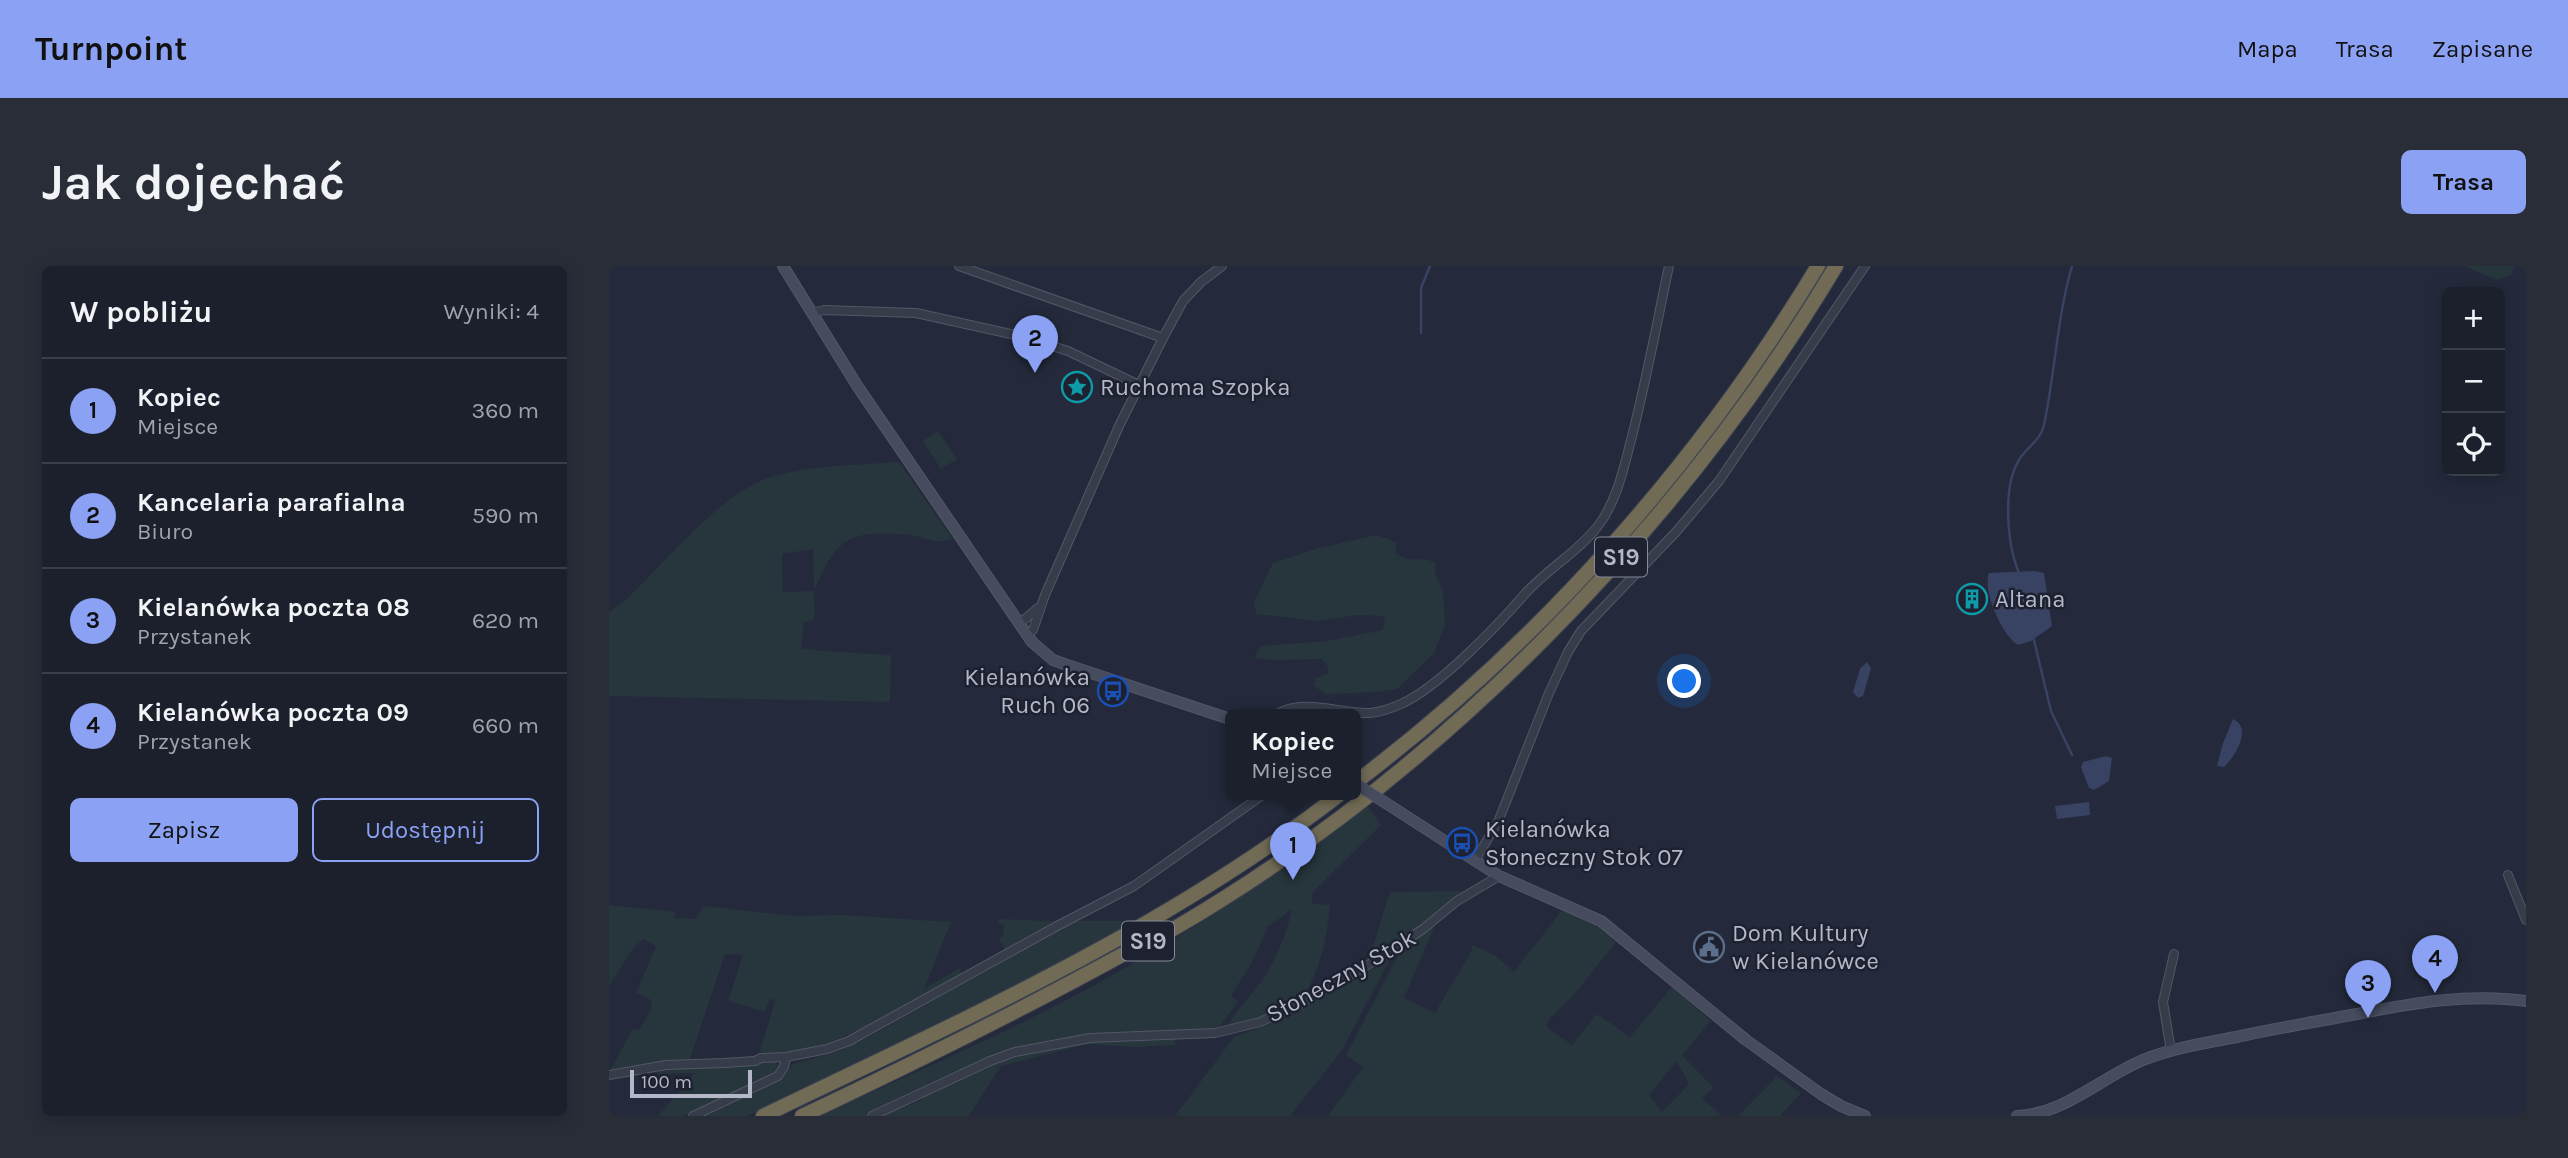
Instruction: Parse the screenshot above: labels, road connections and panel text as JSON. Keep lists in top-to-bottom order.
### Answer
{
  "streets": {
    "highway": ["S19"],
    "street": ["Słoneczny Stok"]
  },
  "places": {
    "place": ["Ruchoma Szopka"],
    "building": ["Altana"],
    "bus stop": ["Kielanówka Ruch 06", "Kielanówka Słoneczny Stok 07"],
    "public building": ["Dom Kultury w Kielanówce"]
  },
  "scale_bar": "100 m",
  "page": {
    "header": "Turnpoint",
    "nav": ["Mapa", "Trasa", "Zapisane"],
    "buttons": [
      "Trasa",
      ["Zapisz", "Udostępnij"]
    ],
    "title": "Jak dojechać",
    "heading": ["W pobliżu", "Wyniki: 4"],
    "map_buttons": ["+", "−"],
    "pins": [
      "2",
      "1",
      "4",
      "3"
    ],
    "list": [
      {
        "mark": "1",
        "name": "Kopiec",
        "note": "Miejsce",
        "value": "360 m"
      },
      {
        "mark": "2",
        "name": "Kancelaria parafialna",
        "note": "Biuro",
        "value": "590 m"
      },
      {
        "mark": "3",
        "name": "Kielanówka poczta 08",
        "note": "Przystanek",
        "value": "620 m"
      },
      {
        "mark": "4",
        "name": "Kielanówka poczta 09",
        "note": "Przystanek",
        "value": "660 m"
      }
    ],
    "popup": ["Kopiec", "Miejsce"],
    "scale": "100 m"
  }
}
